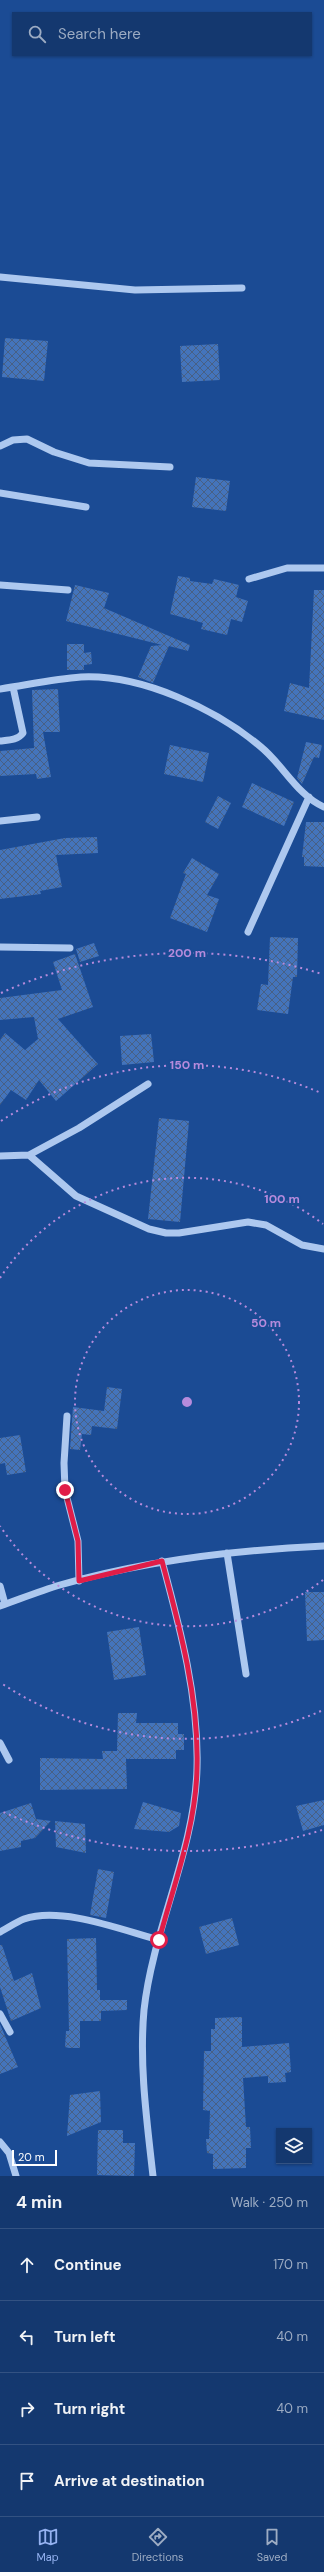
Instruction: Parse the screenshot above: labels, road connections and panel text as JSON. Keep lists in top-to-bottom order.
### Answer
{
  "scale_bar": "20 m",
  "page": {
    "search": "Search here",
    "scale": "20 m",
    "heading": ["4 min", "Walk · 250 m"],
    "list": [
      ["Continue", "170 m"],
      ["Turn left", "40 m"],
      ["Turn right", "40 m"],
      "Arrive at destination"
    ],
    "nav": ["Map", "Directions", "Saved"]
  },
  "rings": [
    "200 m",
    "150 m",
    "100 m",
    "50 m"
  ]
}
